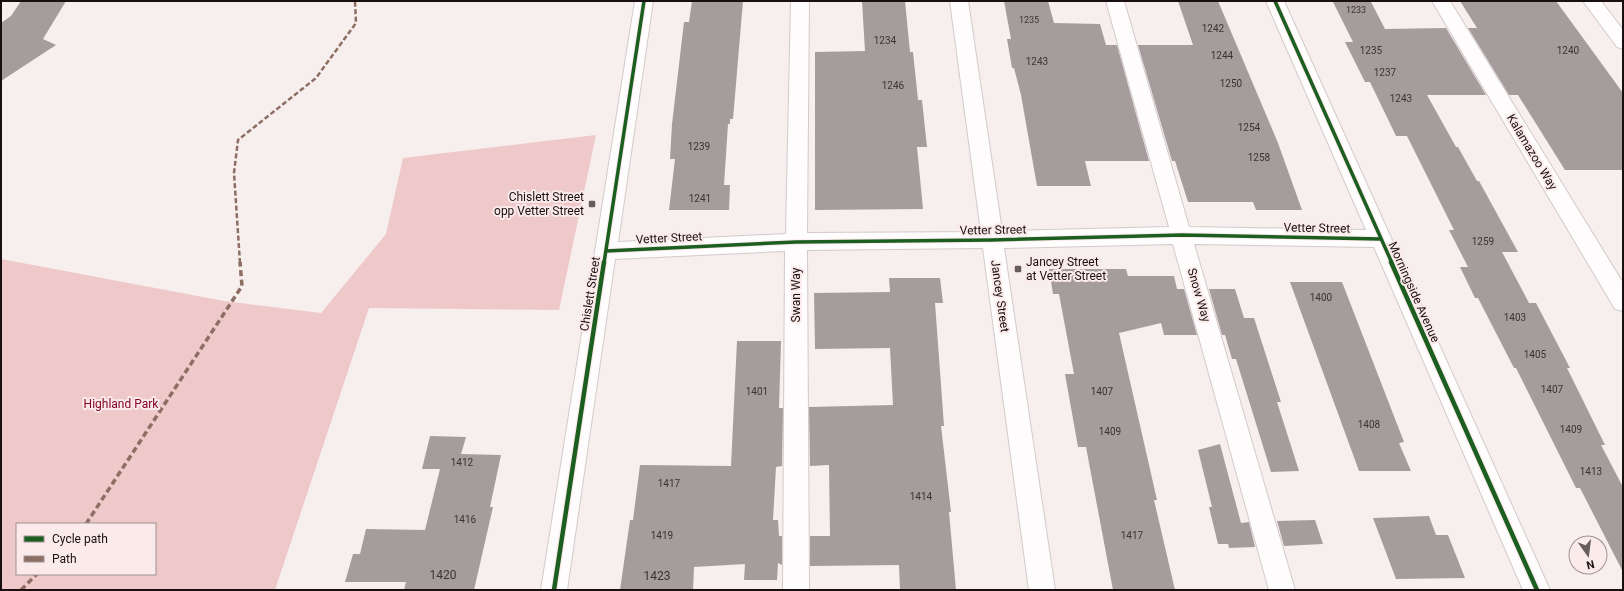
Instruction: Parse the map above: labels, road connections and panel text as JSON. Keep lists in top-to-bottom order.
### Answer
{
  "streets": {
    "street": [
      "Kalamazoo Way",
      "Vetter Street",
      "Morningside Avenue",
      "Chislett Street",
      "Swan Way",
      "Snow Way",
      "Jancey Street"
    ]
  },
  "crossings": [
    ["Vetter Street", "Morningside Avenue"],
    ["Vetter Street", "Chislett Street"],
    ["Vetter Street", "Swan Way"],
    ["Vetter Street", "Snow Way"],
    ["Vetter Street", "Jancey Street"]
  ],
  "parks": ["Highland Park"],
  "places": {
    "transit": ["Chislett Street opp Vetter Street", "Jancey Street at Vetter Street"]
  },
  "house_numbers": [
    "1233",
    "1235",
    "1242",
    "1234",
    "1235",
    "1240",
    "1244",
    "1243",
    "1237",
    "1250",
    "1246",
    "1243",
    "1254",
    "1239",
    "1258",
    "1241",
    "1259",
    "1400",
    "1403",
    "1405",
    "1407",
    "1401",
    "1407",
    "1408",
    "1409",
    "1409",
    "1412",
    "1413",
    "1417",
    "1414",
    "1416",
    "1419",
    "1417",
    "1420",
    "1423"
  ],
  "legend": ["Cycle path", "Path"],
  "north": "bottom"
}
